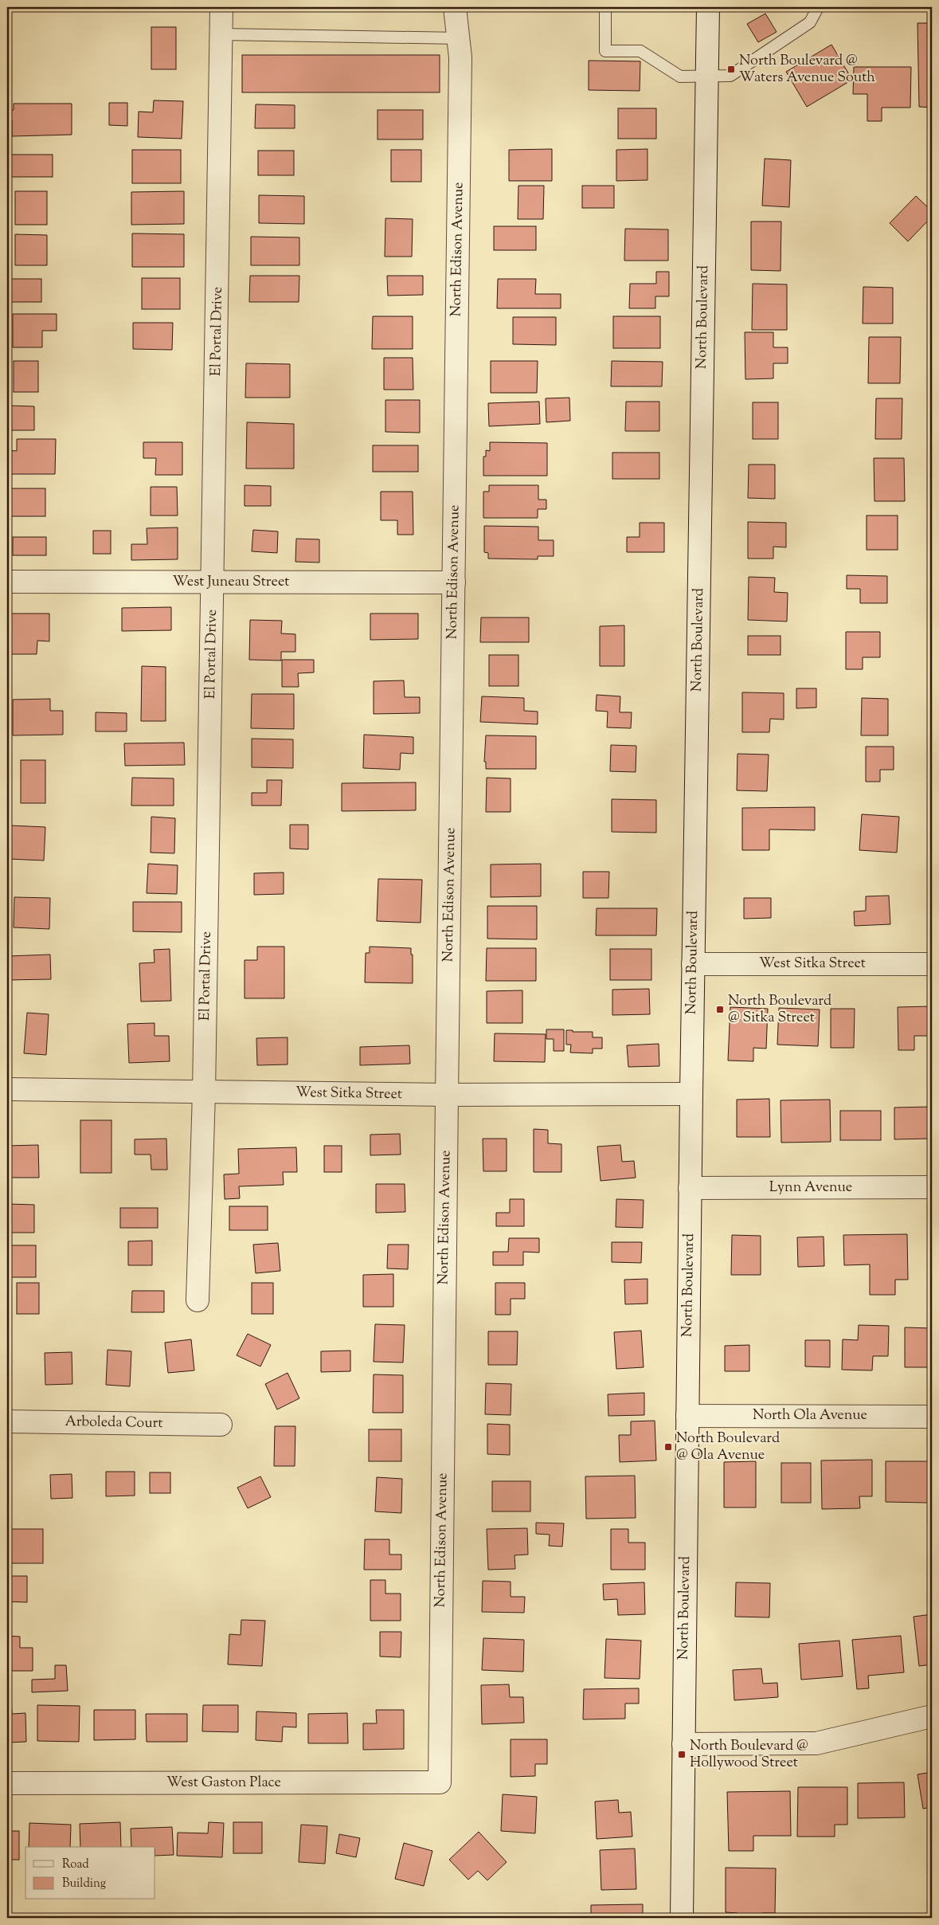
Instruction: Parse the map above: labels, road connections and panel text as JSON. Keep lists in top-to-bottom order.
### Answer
{
  "streets": {
    "street": [
      "North Edison Avenue",
      "North Boulevard",
      "El Portal Drive",
      "West Juneau Street",
      "West Sitka Street",
      "Lynn Avenue",
      "North Ola Avenue",
      "Arboleda Court",
      "West Gaston Place"
    ]
  },
  "crossings": [
    ["North Edison Avenue", "West Juneau Street"],
    ["North Edison Avenue", "West Sitka Street"],
    ["North Edison Avenue", "West Gaston Place"],
    ["North Boulevard", "West Sitka Street"],
    ["North Boulevard", "Lynn Avenue"],
    ["North Boulevard", "North Ola Avenue"],
    ["El Portal Drive", "West Juneau Street"],
    ["El Portal Drive", "West Sitka Street"]
  ],
  "places": {
    "transit": [
      "North Boulevard @ Waters Avenue South",
      "North Boulevard @ Sitka Street",
      "North Boulevard @ Ola Avenue",
      "North Boulevard @ Hollywood Street"
    ]
  },
  "legend": ["Road", "Building"]
}
